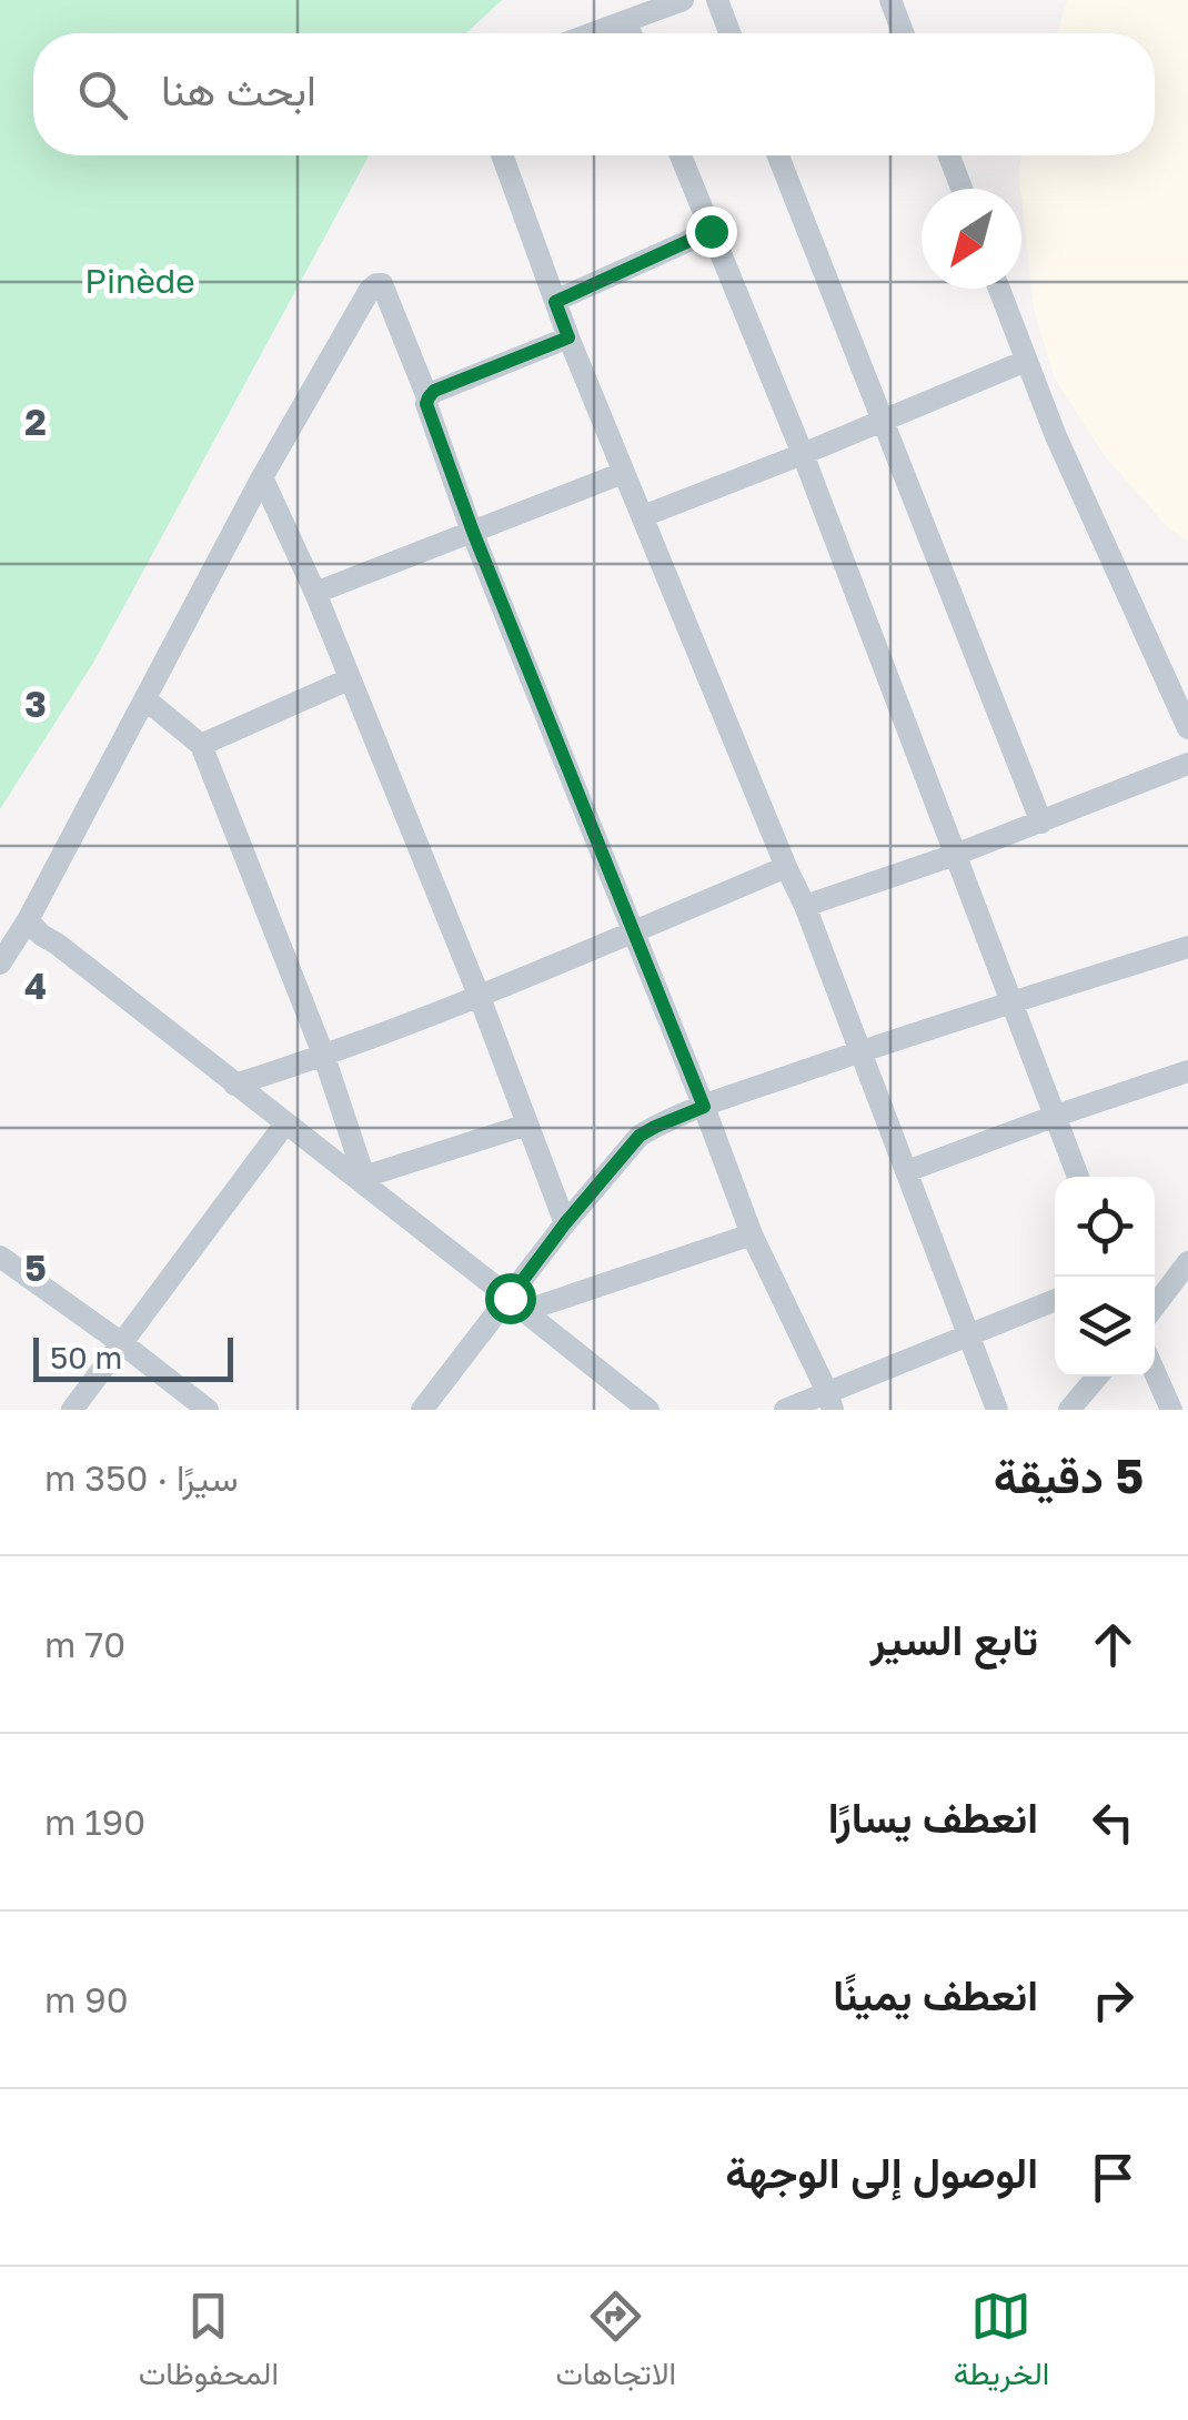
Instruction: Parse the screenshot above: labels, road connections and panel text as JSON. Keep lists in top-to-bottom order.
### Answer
{
  "parks": ["Pinède"],
  "scale_bar": "50 m",
  "north": "bottom left",
  "page": {
    "search": "ابحث هنا",
    "scale": "50 m",
    "heading": ["5 دقيقة", "سيرًا · 350 m"],
    "list": [
      ["تابع السير", "70 m"],
      ["انعطف يسارًا", "190 m"],
      ["انعطف يمينًا", "90 m"],
      "الوصول إلى الوجهة"
    ],
    "nav": ["الخريطة", "الاتجاهات", "المحفوظات"]
  },
  "grid": {
    "rows": [
      "2",
      "3",
      "4",
      "5"
    ]
  }
}
